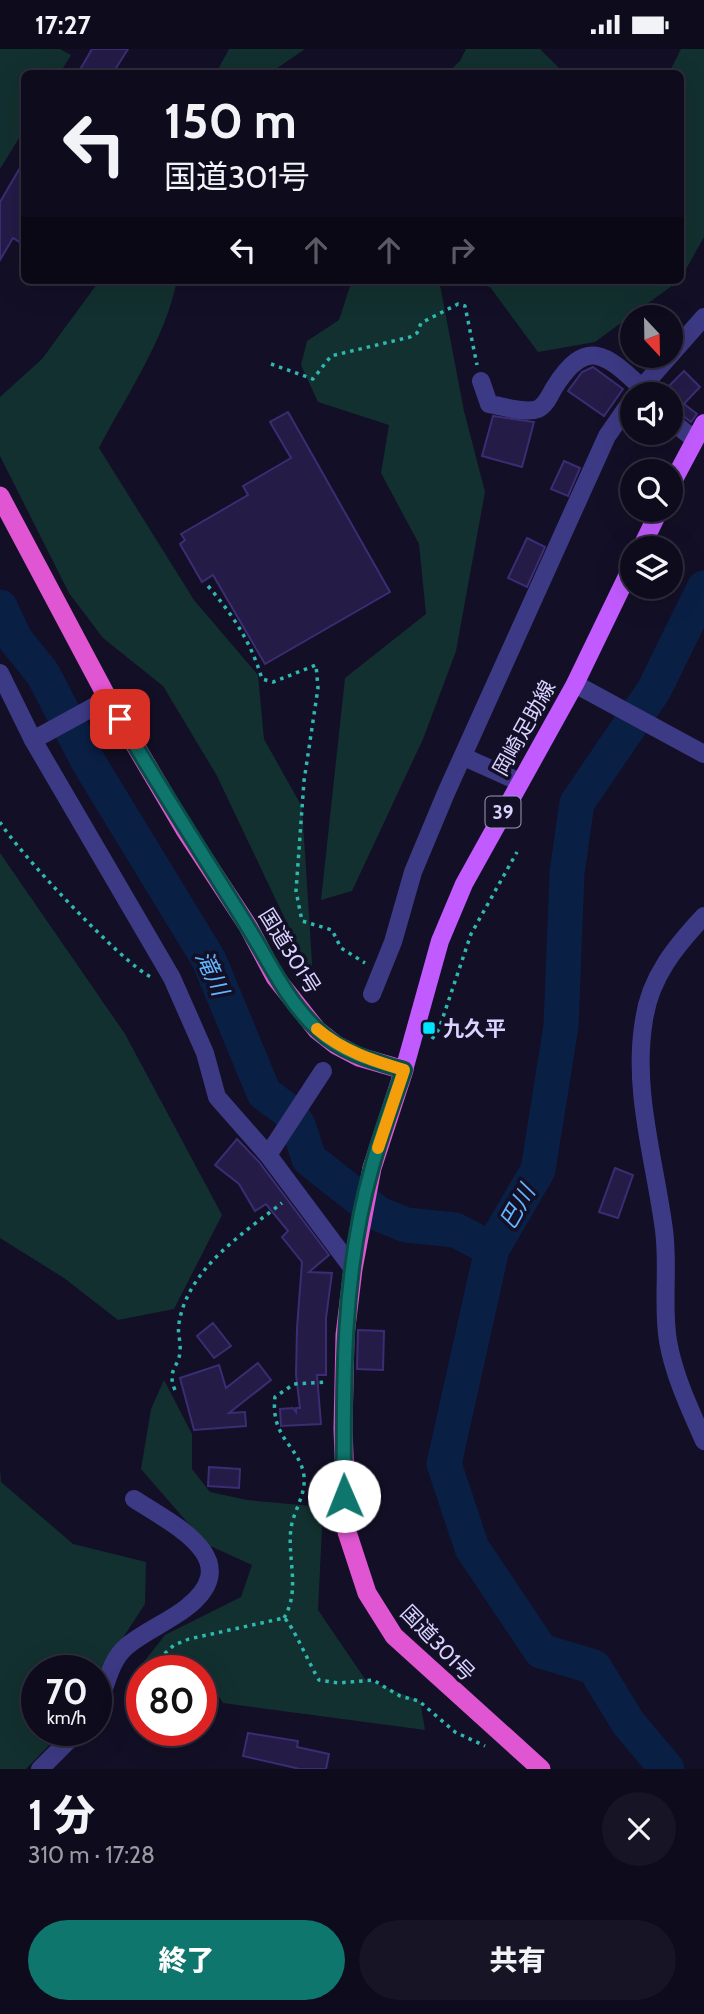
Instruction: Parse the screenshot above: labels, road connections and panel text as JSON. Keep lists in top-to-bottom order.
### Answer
{
  "streets": {
    "highway": ["国道301号"],
    "main road": ["岡崎足助線", "39"]
  },
  "crossings": [
    ["岡崎足助線", "国道301号"]
  ],
  "water": ["滝川", "巴川"],
  "places": {
    "transit": ["九久平"]
  },
  "north": "bottom",
  "page": {
    "status": "17:27",
    "turn": ["150 m", "国道301号"],
    "speed": "70 km/h",
    "limit": "80",
    "heading": ["1 分", "310 m · 17:28"],
    "buttons": ["終了", "共有"]
  }
}
